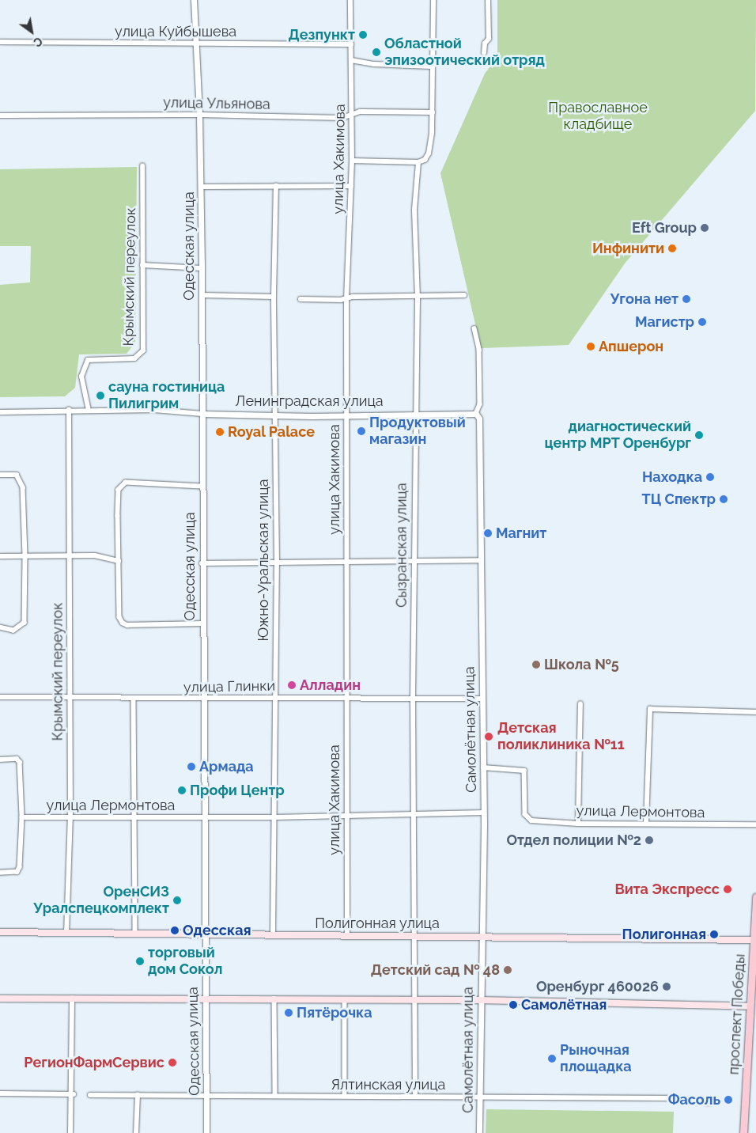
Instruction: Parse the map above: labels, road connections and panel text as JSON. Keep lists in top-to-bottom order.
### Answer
{
  "streets": {
    "main road": ["Полигонная улица", "проспект Победы"],
    "street": [
      "улица Куйбышева",
      "улица Ульянова",
      "улица Хакимова",
      "Одесская улица",
      "Крымский переулок",
      "Ленинградская улица",
      "Сызранская улица",
      "Южно-Уральская улица",
      "улица Глинки",
      "Самолётная улица",
      "улица Лермонтова",
      "Ялтинская улица"
    ]
  },
  "crossings": [
    ["улица Куйбышева", "улица Хакимова"],
    ["улица Куйбышева", "Одесская улица"],
    ["улица Ульянова", "улица Хакимова"],
    ["улица Ульянова", "Одесская улица"],
    ["улица Хакимова", "Ленинградская улица"],
    ["улица Хакимова", "улица Глинки"],
    ["улица Хакимова", "улица Лермонтова"],
    ["улица Хакимова", "Полигонная улица"],
    ["Одесская улица", "Ленинградская улица"],
    ["Одесская улица", "улица Глинки"],
    ["Одесская улица", "улица Лермонтова"],
    ["Одесская улица", "Полигонная улица"],
    ["Одесская улица", "Ялтинская улица"],
    ["Крымский переулок", "Ленинградская улица"],
    ["Крымский переулок", "улица Глинки"],
    ["Крымский переулок", "улица Лермонтова"],
    ["Крымский переулок", "Полигонная улица"],
    ["Ленинградская улица", "Сызранская улица"],
    ["Ленинградская улица", "Южно-Уральская улица"],
    ["Ленинградская улица", "Самолётная улица"],
    ["Сызранская улица", "улица Глинки"],
    ["Сызранская улица", "улица Лермонтова"],
    ["Сызранская улица", "Полигонная улица"],
    ["Сызранская улица", "Ялтинская улица"],
    ["Южно-Уральская улица", "улица Глинки"],
    ["Южно-Уральская улица", "улица Лермонтова"],
    ["Южно-Уральская улица", "Полигонная улица"],
    ["улица Глинки", "Самолётная улица"],
    ["Самолётная улица", "улица Лермонтова"],
    ["Самолётная улица", "Полигонная улица"],
    ["Самолётная улица", "Ялтинская улица"],
    ["Полигонная улица", "проспект Победы"]
  ],
  "parks": ["Православное кладбище"],
  "places": [
    "Дезпункт",
    "Областной эпизоотический отряд",
    "Eft Group",
    "Инфинити",
    "Угона нет",
    "Магистр",
    "Апшерон",
    "сауна гостиница Пилигрим",
    "Продуктовый магазин",
    "Royal Palace",
    "диагностический центр МРТ Оренбург",
    "Находка",
    "ТЦ Спектр",
    "Магнит",
    "Школа №5",
    "Алладин",
    "Детская поликлиника №11",
    "Армада",
    "Профи Центр",
    "Отдел полиции №2",
    "Вита Экспресс",
    "ОренСИЗ Уралспецкомплект",
    "Одесская",
    "Полигонная",
    "торговый дом Сокол",
    "Детский сад № 48",
    "Оренбург 460026",
    "Самолётная",
    "Пятёрочка",
    "Рыночная площадка",
    "РегионФармСервис",
    "Фасоль"
  ],
  "north": "bottom right"
}
